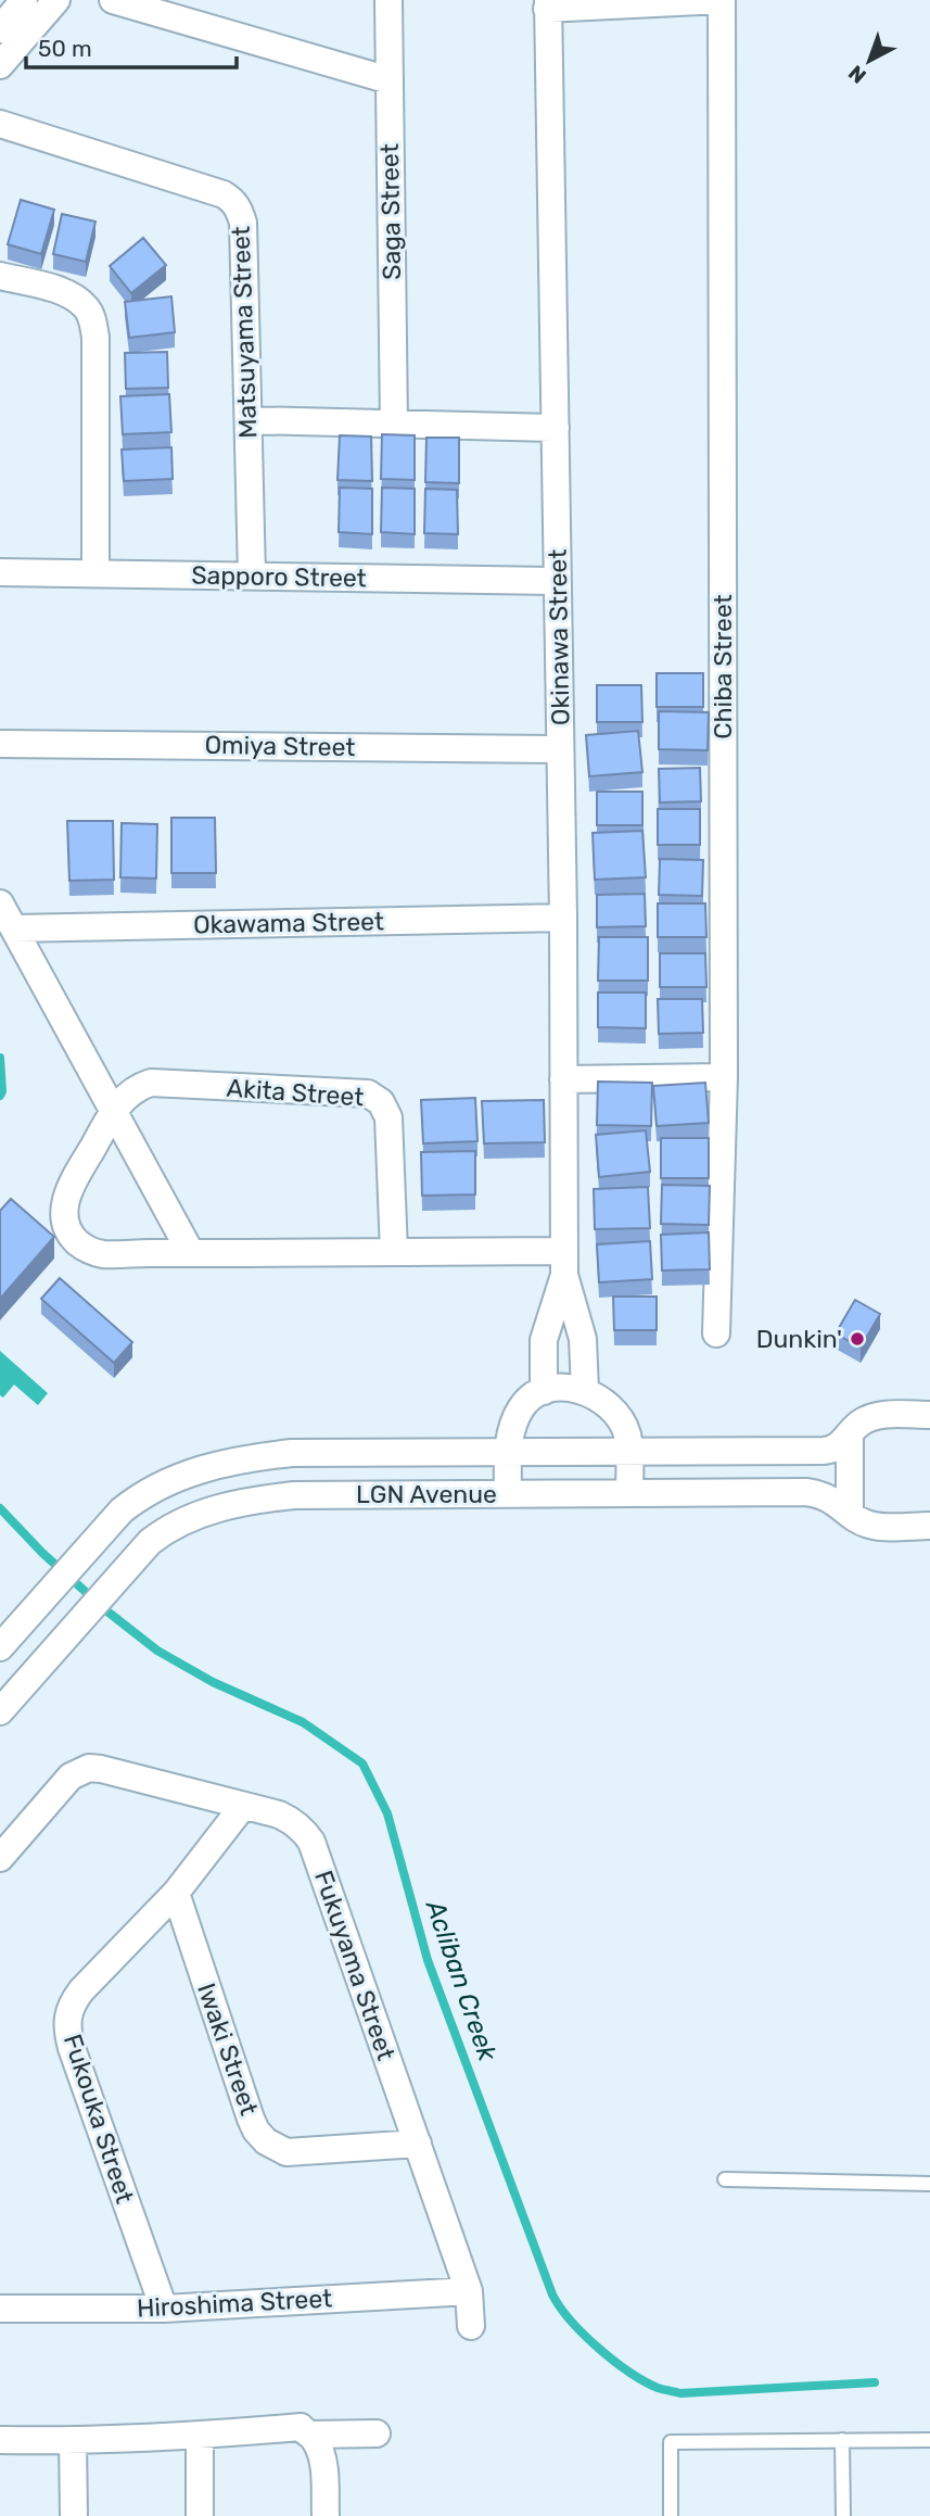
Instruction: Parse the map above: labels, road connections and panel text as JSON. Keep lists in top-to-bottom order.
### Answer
{
  "streets": {
    "street": [
      "Saga Street",
      "Matsuyama Street",
      "Sapporo Street",
      "Okinawa Street",
      "Chiba Street",
      "Omiya Street",
      "Okawama Street",
      "Akita Street",
      "LGN Avenue",
      "Fukuyama Street",
      "Iwaki Street",
      "Fukouka Street",
      "Hiroshima Street"
    ]
  },
  "crossings": [
    ["Matsuyama Street", "Sapporo Street"],
    ["Sapporo Street", "Okinawa Street"],
    ["Okinawa Street", "Omiya Street"],
    ["Okinawa Street", "Okawama Street"],
    ["Fukuyama Street", "Iwaki Street"],
    ["Fukuyama Street", "Fukouka Street"],
    ["Fukuyama Street", "Hiroshima Street"],
    ["Iwaki Street", "Fukouka Street"],
    ["Fukouka Street", "Hiroshima Street"]
  ],
  "water": ["Acliban Creek"],
  "places": ["Dunkin'"],
  "scale_bar": "50 m",
  "north": "bottom left"
}
